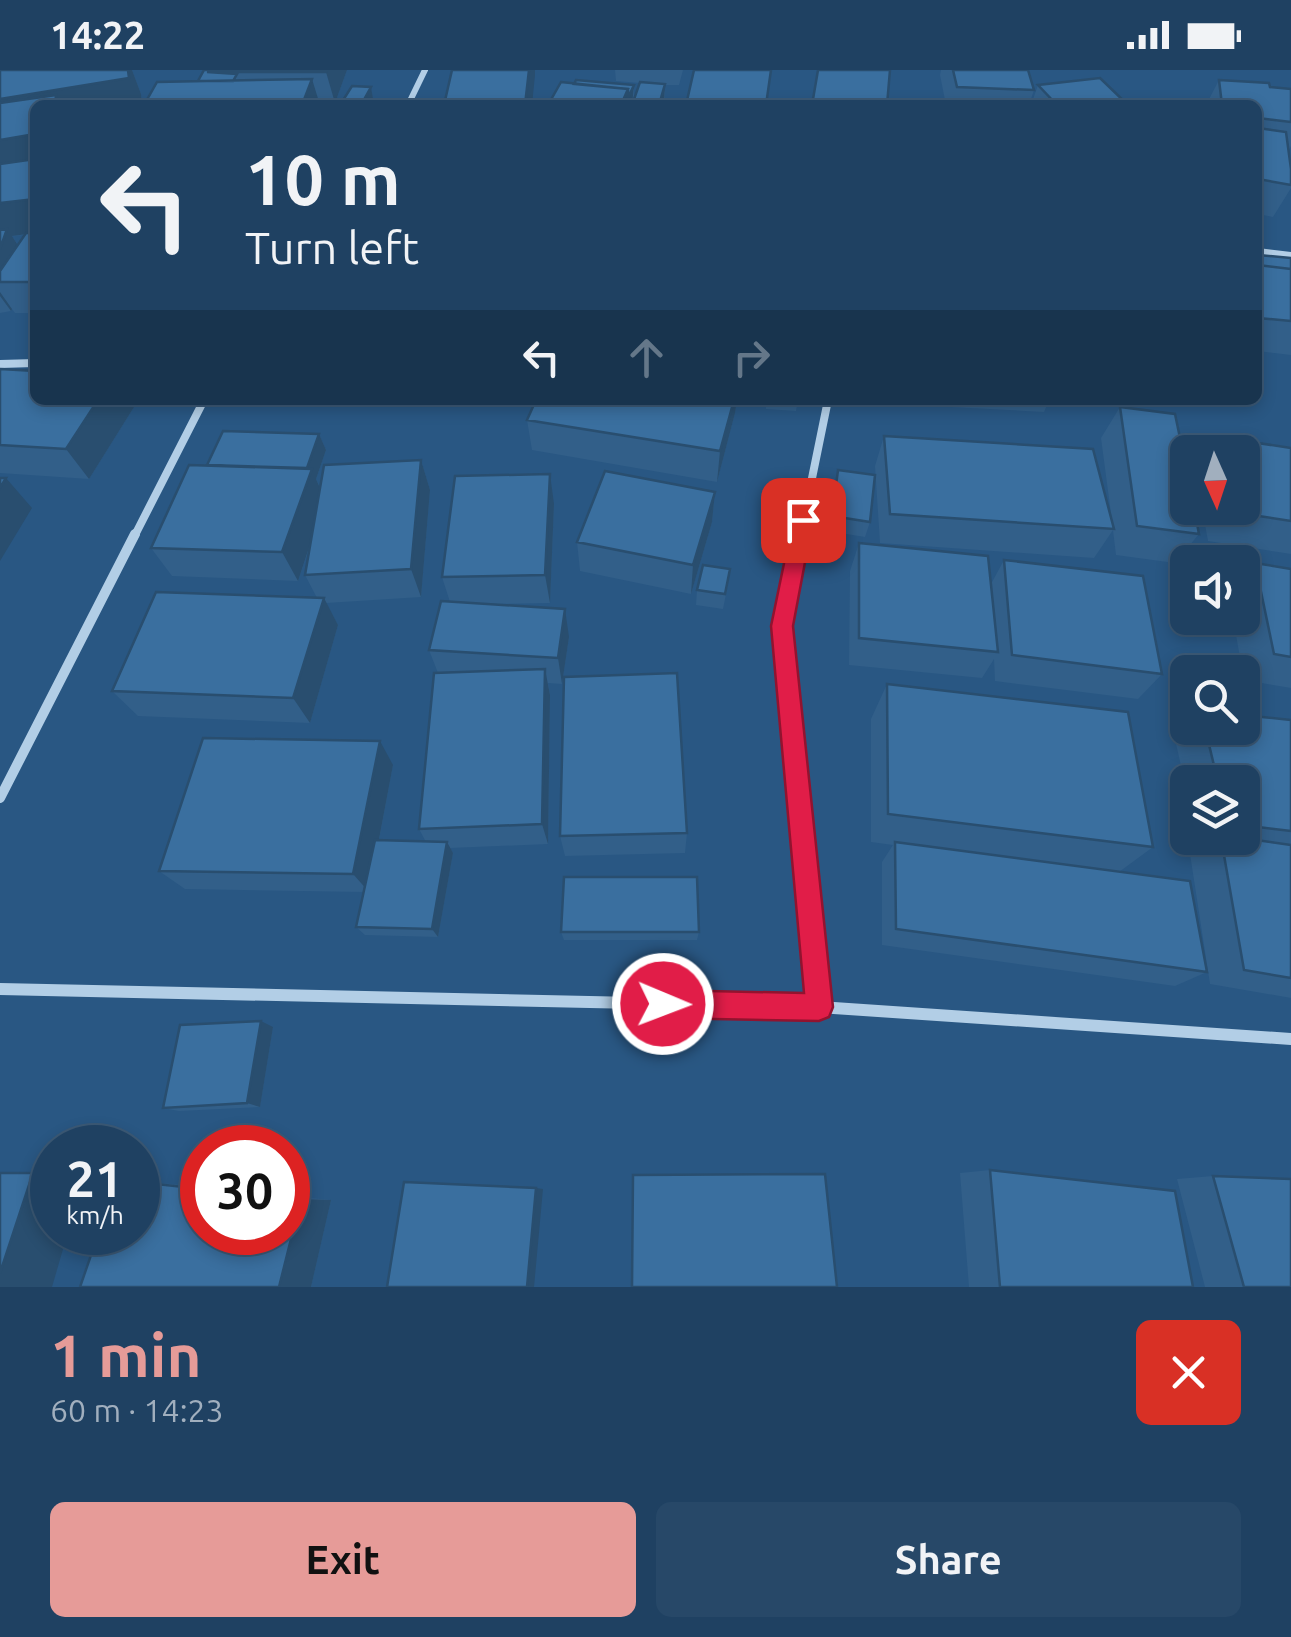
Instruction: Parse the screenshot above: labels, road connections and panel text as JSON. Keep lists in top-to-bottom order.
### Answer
{
  "north": "bottom",
  "page": {
    "status": "14:22",
    "turn": ["10 m", "Turn left"],
    "speed": "21 km/h",
    "limit": "30",
    "heading": ["1 min", "60 m · 14:23"],
    "buttons": ["Exit", "Share"]
  }
}
